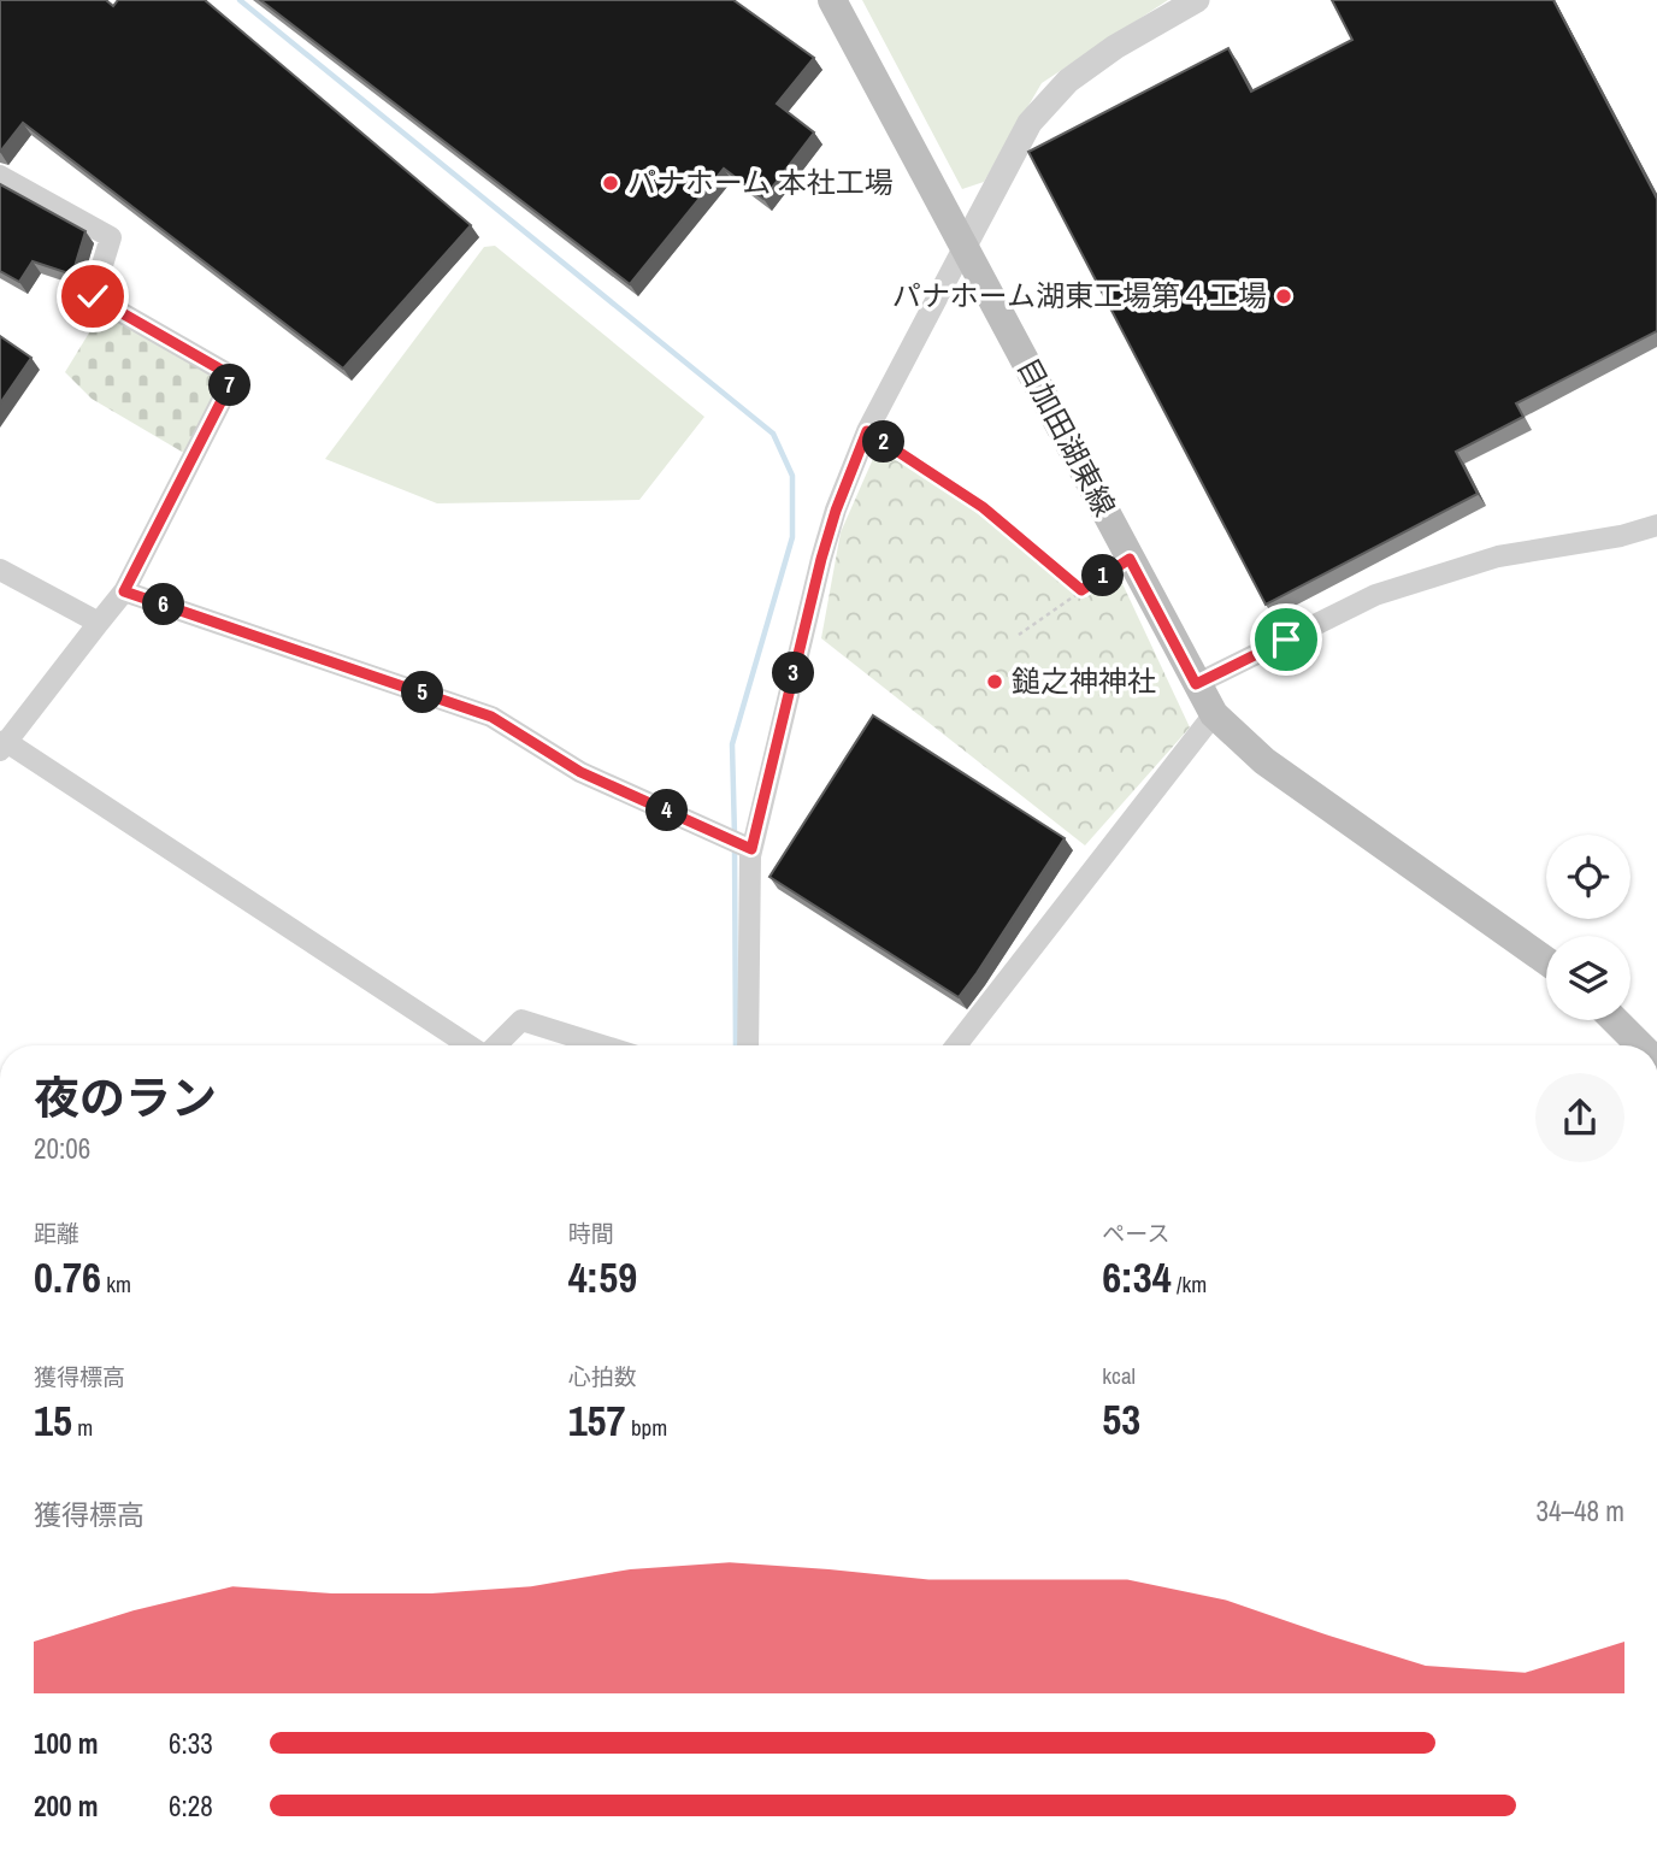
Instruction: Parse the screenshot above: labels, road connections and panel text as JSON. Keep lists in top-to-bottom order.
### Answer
{
  "streets": {
    "main road": ["目加田湖東線"]
  },
  "places": ["パナホーム 本社工場", "パナホーム湖東工場第４工場", "鎚之神神社"],
  "page": {
    "pins": [
      "7",
      "2",
      "1",
      "6",
      "3",
      "5",
      "4"
    ],
    "heading": ["夜のラン", "20:06"],
    "stats": [
      ["距離", "0.76 km"],
      ["時間", "4:59"],
      ["ペース", "6:34 /km"],
      ["獲得標高", "15 m"],
      ["心拍数", "157 bpm"],
      ["kcal", "53"]
    ],
    "chart": ["獲得標高", "34–48 m"],
    "list": [
      {
        "name": "100 m",
        "note": "6:33"
      },
      {
        "name": "200 m",
        "note": "6:28"
      }
    ]
  }
}
